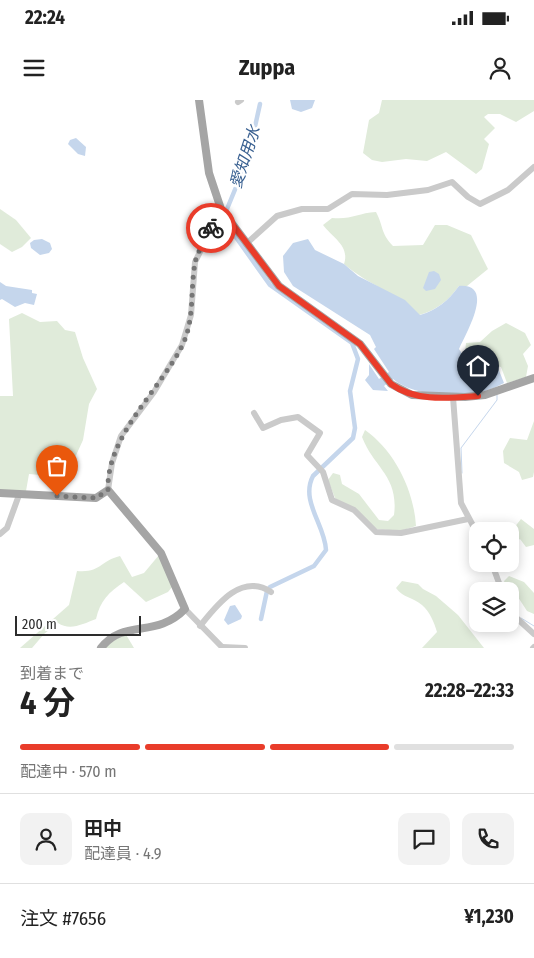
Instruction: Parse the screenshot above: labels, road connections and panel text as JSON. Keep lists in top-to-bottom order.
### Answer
{
  "water": ["愛知用水"],
  "scale_bar": "200 m",
  "page": {
    "status": "22:24",
    "header": "Zuppa",
    "scale": "200 m",
    "heading": ["4 分", "到着まで", "22:28–22:33"],
    "panel": [
      "田中",
      "配達員 · 4.9",
      "注文 #7656",
      "¥1,230"
    ],
    "bar": "配達中 · 570 m"
  }
}
